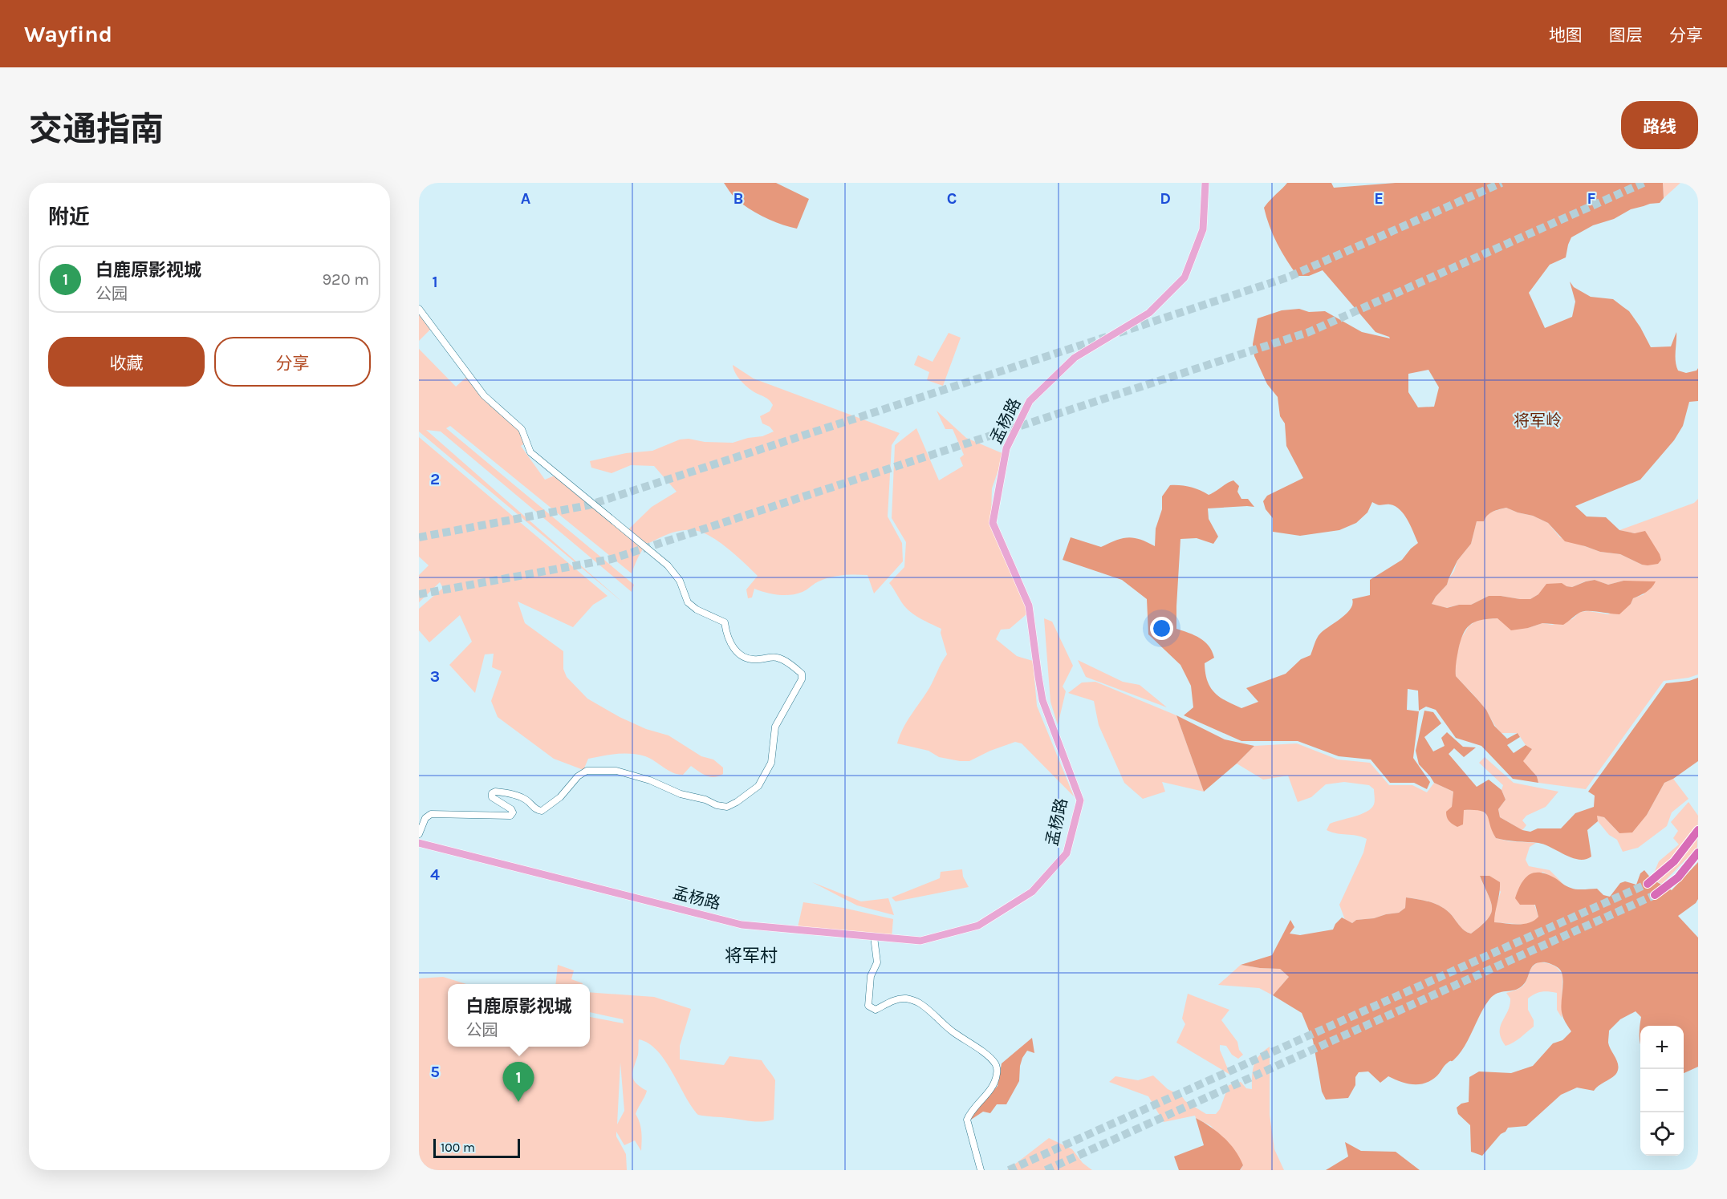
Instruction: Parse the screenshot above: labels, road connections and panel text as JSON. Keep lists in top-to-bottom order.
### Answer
{
  "streets": {
    "main road": ["孟杨路"]
  },
  "districts": ["将军村"],
  "parks": ["将军岭"],
  "scale_bar": "100 m",
  "page": {
    "header": "Wayfind",
    "nav": ["地图", "图层", "分享"],
    "title": "交通指南",
    "buttons": [
      "路线",
      ["收藏", "分享"]
    ],
    "heading": "附近",
    "list": [
      {
        "mark": "1",
        "name": "白鹿原影视城",
        "note": "公园",
        "value": "920 m"
      }
    ],
    "popup": ["白鹿原影视城", "公园"],
    "map_buttons": ["+", "−"],
    "pins": "1",
    "scale": "100 m"
  },
  "grid": {
    "columns": [
      "A",
      "B",
      "C",
      "D",
      "E",
      "F"
    ],
    "rows": [
      "1",
      "2",
      "3",
      "4",
      "5"
    ]
  }
}
